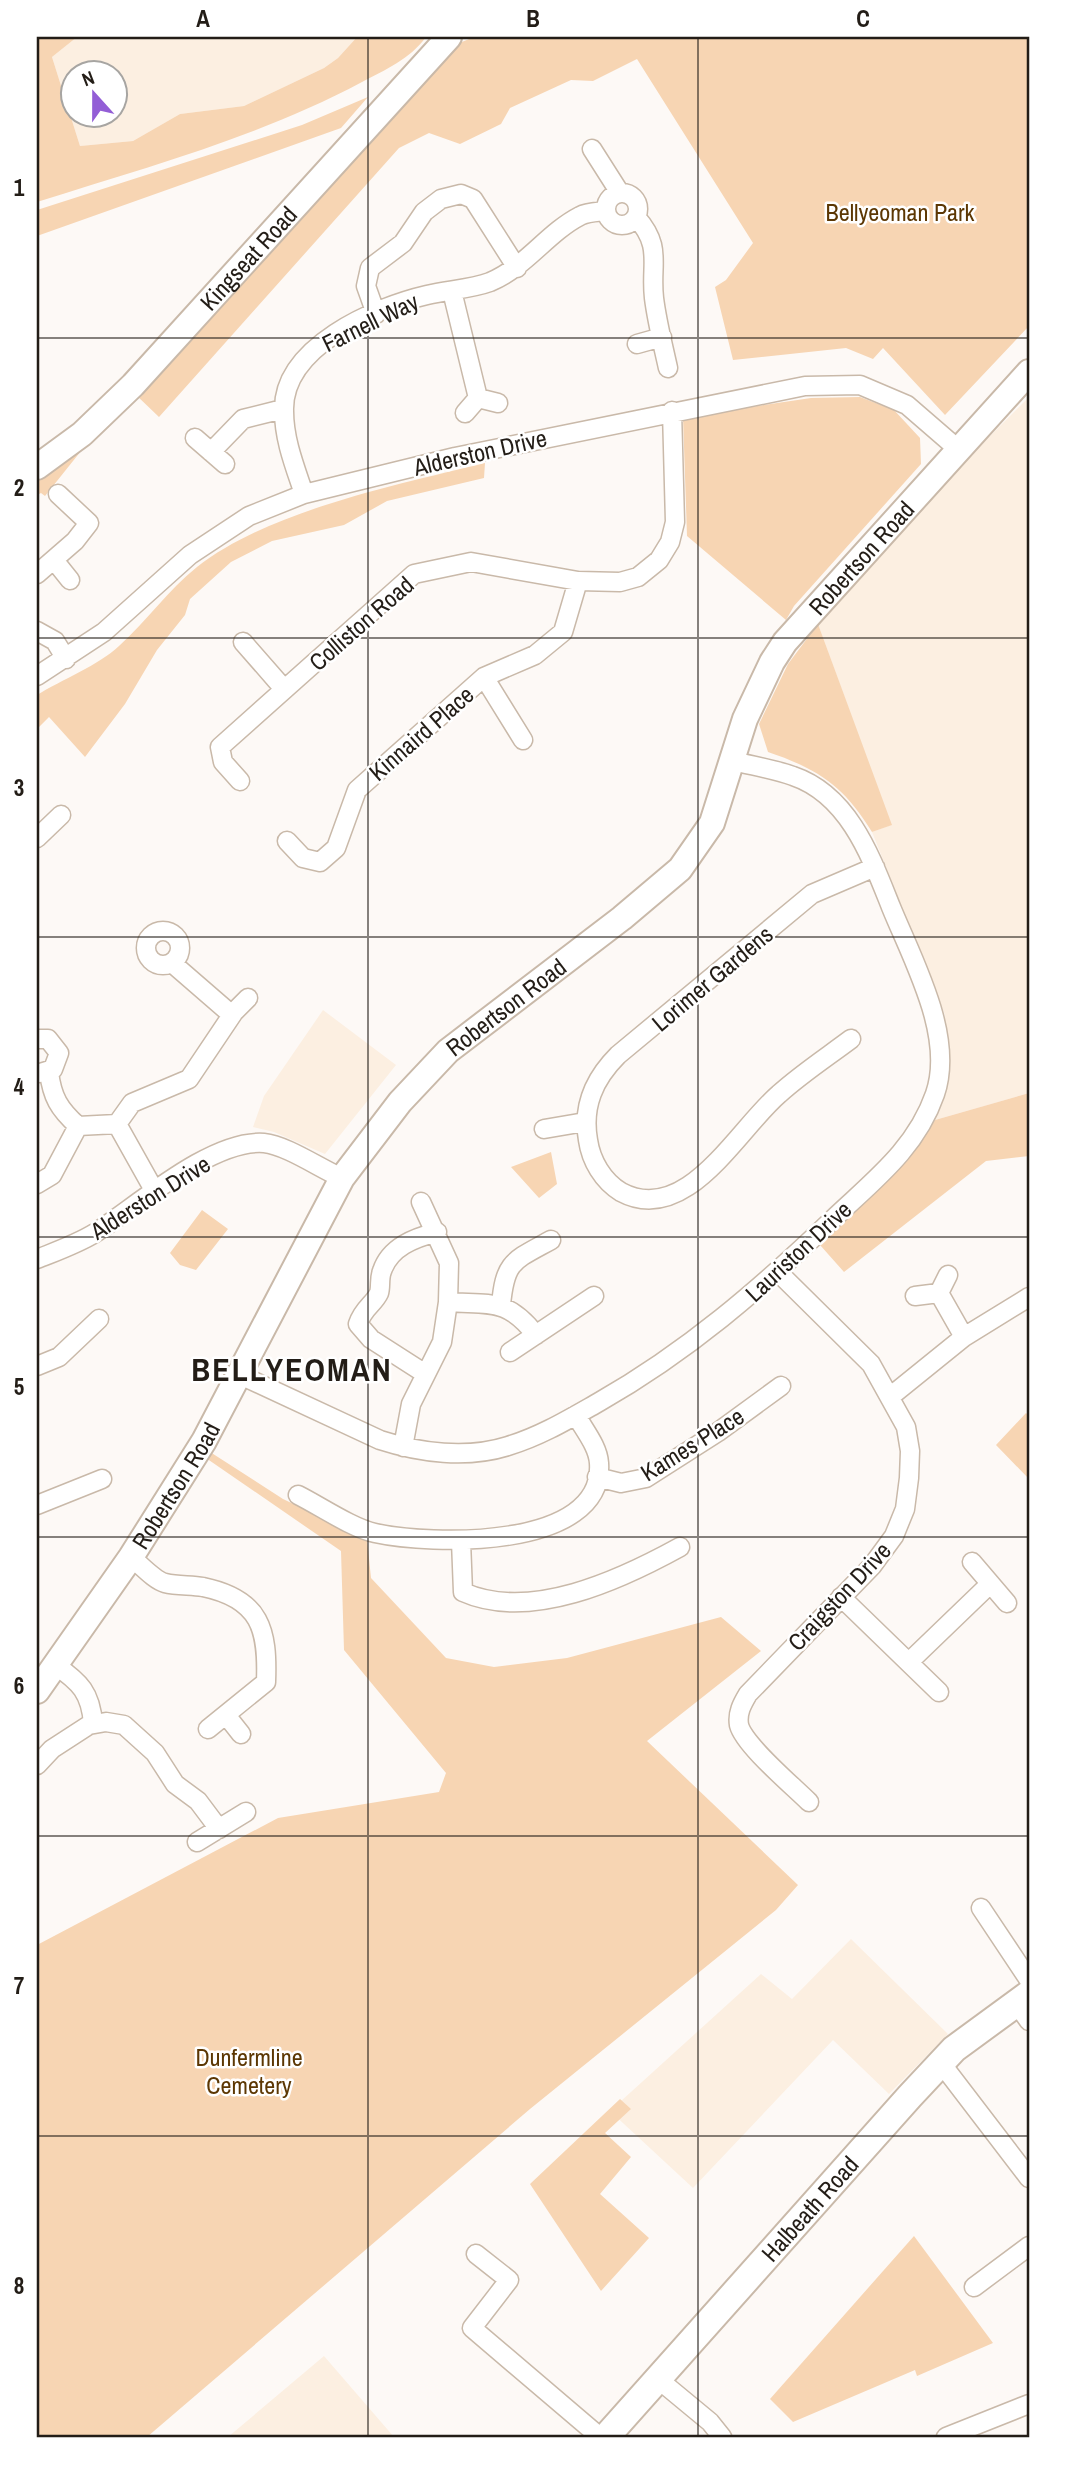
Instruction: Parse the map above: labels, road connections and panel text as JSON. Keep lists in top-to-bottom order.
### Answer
{
  "streets": {
    "main road": ["Halbeath Road"],
    "street": [
      "Kingseat Road",
      "Farnell Way",
      "Alderston Drive",
      "Robertson Road",
      "Colliston Road",
      "Kinnaird Place",
      "Lorimer Gardens",
      "Lauriston Drive",
      "Kames Place",
      "Craigston Drive"
    ]
  },
  "crossings": [
    ["Farnell Way", "Alderston Drive"],
    ["Alderston Drive", "Robertson Road"],
    ["Alderston Drive", "Colliston Road"],
    ["Robertson Road", "Lauriston Drive"],
    ["Colliston Road", "Kinnaird Place"],
    ["Lorimer Gardens", "Lauriston Drive"],
    ["Lauriston Drive", "Craigston Drive"]
  ],
  "districts": ["BELLYEOMAN"],
  "parks": ["Bellyeoman Park", "Dunfermline Cemetery"],
  "north": "top",
  "grid": {
    "columns": ["A", "B", "C"],
    "rows": [
      "1",
      "2",
      "3",
      "4",
      "5",
      "6",
      "7",
      "8"
    ]
  }
}
